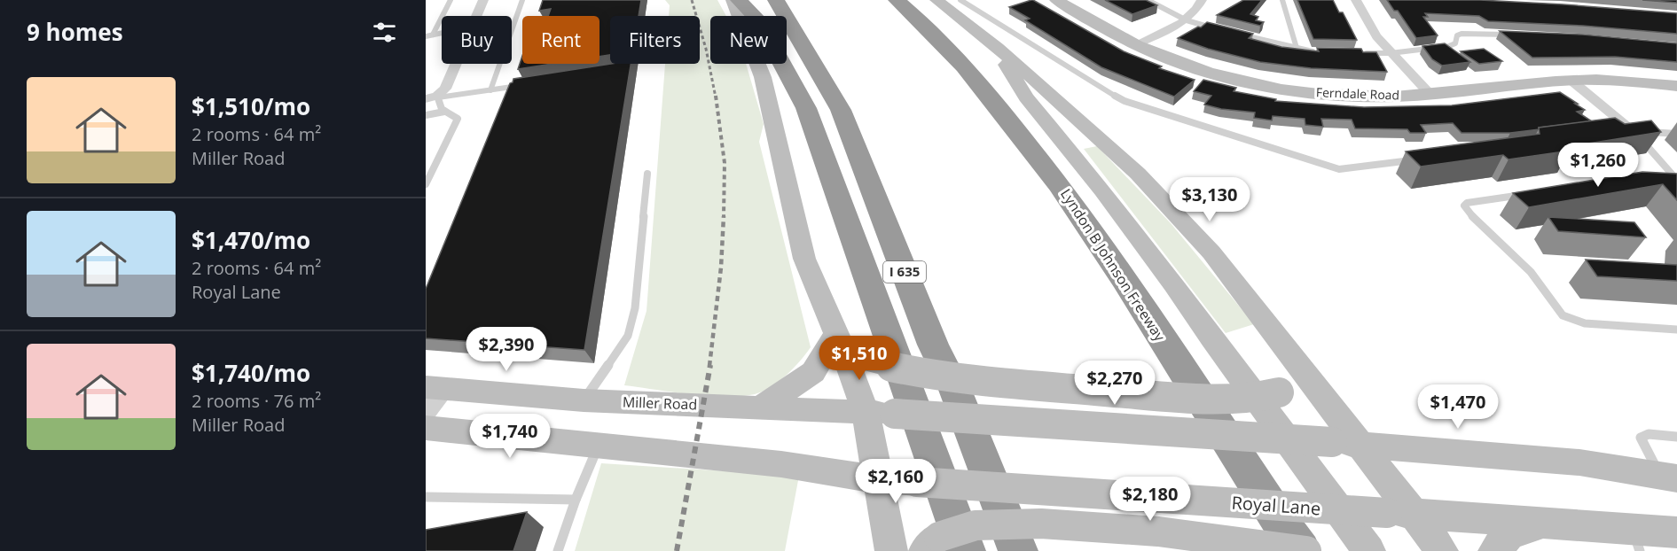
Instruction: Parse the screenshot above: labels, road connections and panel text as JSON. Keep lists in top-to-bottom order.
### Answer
{
  "streets": {
    "highway": ["Lyndon B Johnson Freeway", "I 635"],
    "main road": ["Ferndale Road", "Miller Road", "Royal Lane"]
  },
  "page": {
    "heading": "9 homes",
    "chip": [
      "Buy",
      "Rent",
      "Filters",
      "New"
    ],
    "list": [
      {
        "name": "$1,510/mo",
        "note": "2 rooms · 64 m² · Miller Road"
      },
      {
        "name": "$1,470/mo",
        "note": "2 rooms · 64 m² · Royal Lane"
      },
      {
        "name": "$1,740/mo",
        "note": "2 rooms · 76 m² · Miller Road"
      }
    ],
    "price": [
      "$1,260",
      "$3,130",
      "$2,390",
      "$1,510",
      "$2,270",
      "$1,470",
      "$1,740",
      "$2,160",
      "$2,180"
    ]
  }
}
